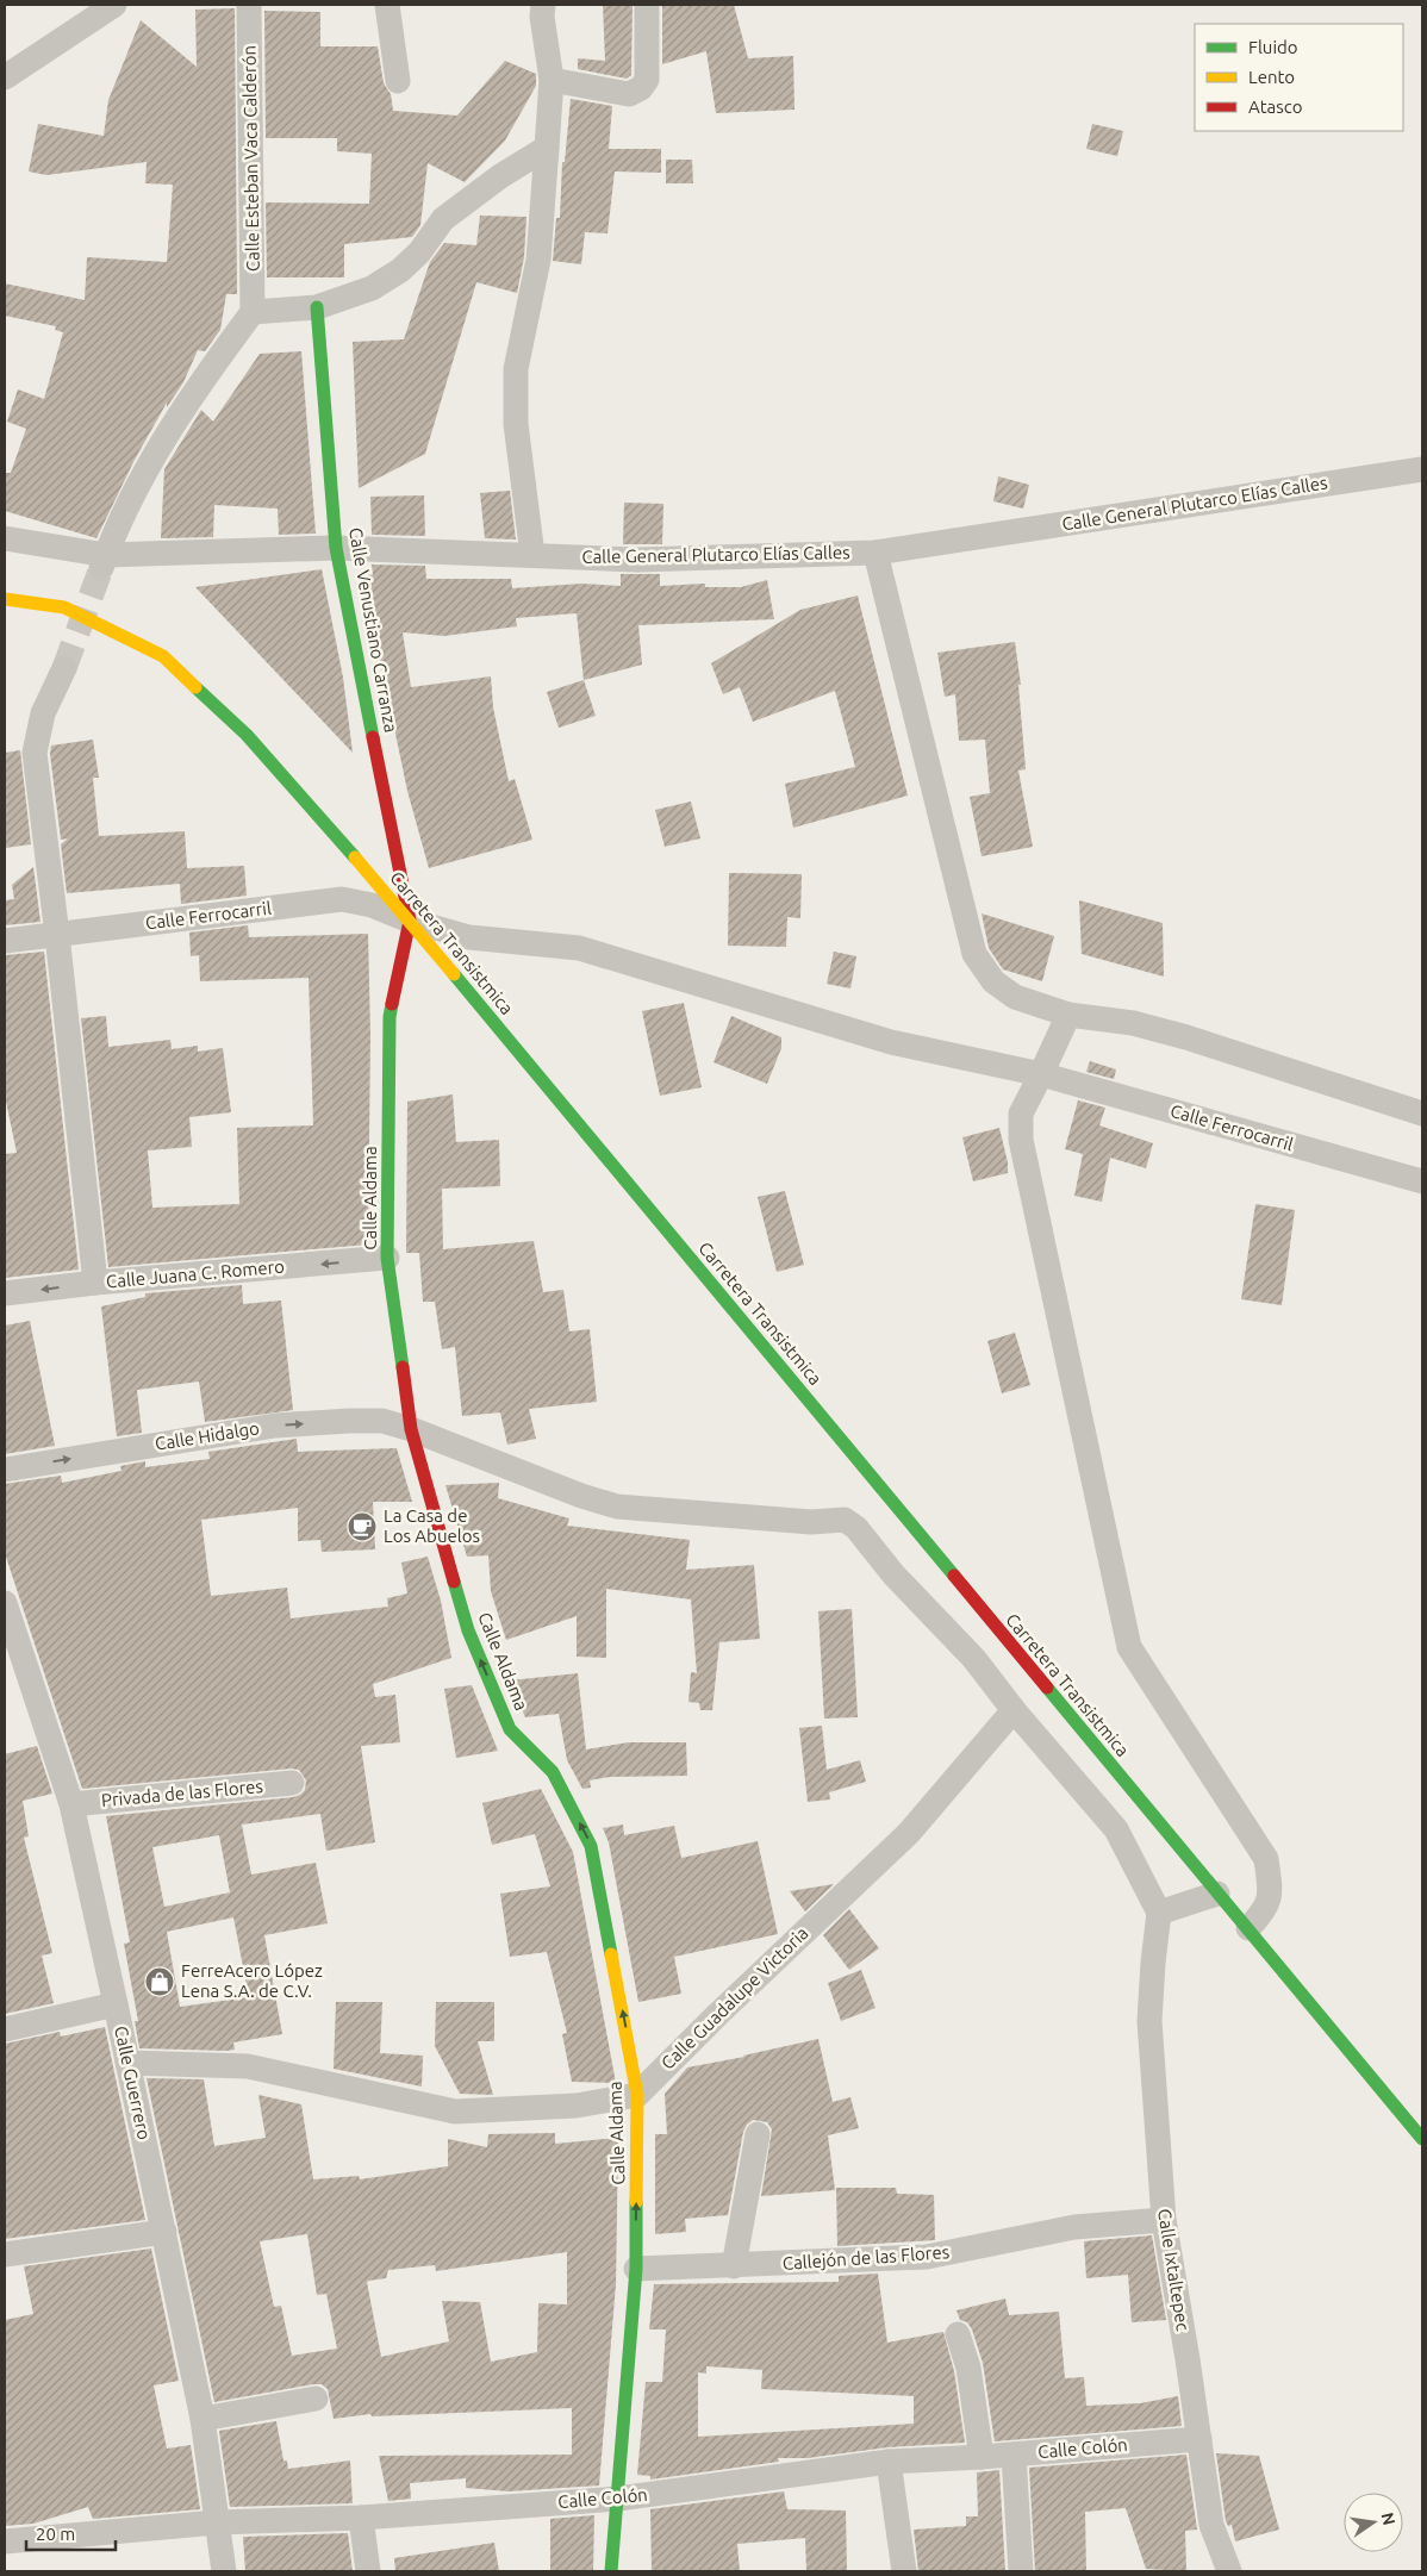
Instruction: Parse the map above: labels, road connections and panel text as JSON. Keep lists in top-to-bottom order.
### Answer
{
  "streets": {
    "street": [
      "Calle Esteban Vaca Calderón",
      "Calle General Plutarco Elías Calles",
      "Calle Venustiano Carranza",
      "Calle Ferrocarril",
      "Carretera Transistmica",
      "Calle Aldama",
      "Calle Juana C. Romero",
      "Calle Hidalgo",
      "Privada de las Flores",
      "Calle Guadalupe Victoria",
      "Calle Guerrero",
      "Callejón de las Flores",
      "Calle Ixtaltepec",
      "Calle Colón"
    ]
  },
  "crossings": [
    ["Calle General Plutarco Elías Calles", "Calle Venustiano Carranza"],
    ["Calle Venustiano Carranza", "Calle Ferrocarril"],
    ["Calle Venustiano Carranza", "Calle Aldama"],
    ["Calle Ferrocarril", "Calle Aldama"],
    ["Calle Aldama", "Calle Juana C. Romero"],
    ["Calle Aldama", "Calle Hidalgo"],
    ["Calle Aldama", "Calle Guadalupe Victoria"],
    ["Calle Aldama", "Callejón de las Flores"],
    ["Calle Aldama", "Calle Colón"],
    ["Calle Hidalgo", "Calle Guadalupe Victoria"],
    ["Privada de las Flores", "Calle Guerrero"],
    ["Calle Guerrero", "Calle Colón"],
    ["Callejón de las Flores", "Calle Ixtaltepec"],
    ["Calle Ixtaltepec", "Calle Colón"]
  ],
  "one_way": ["Calle Aldama", "Calle Juana C. Romero", "Calle Hidalgo"],
  "places": {
    "cafe": ["La Casa de Los Abuelos"],
    "shop": ["FerreAcero López Lena S.A. de C.V."]
  },
  "legend": ["Fluido", "Lento", "Atasco"],
  "scale_bar": "20 m",
  "north": "right"
}
